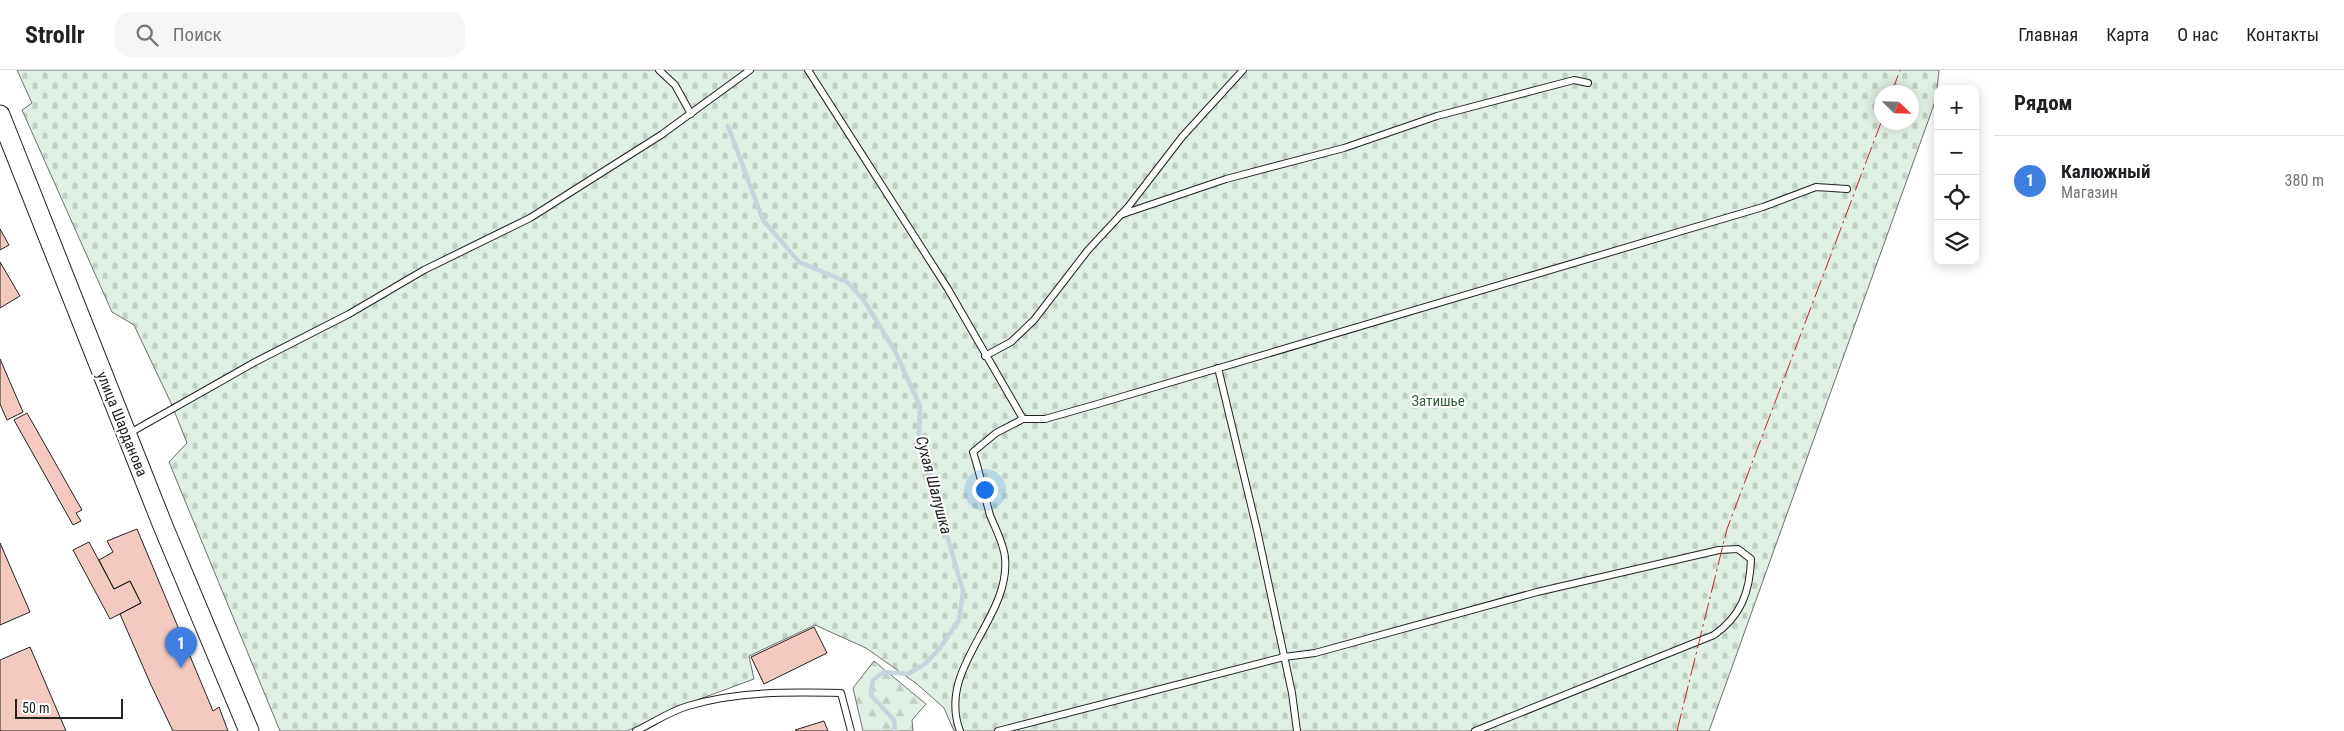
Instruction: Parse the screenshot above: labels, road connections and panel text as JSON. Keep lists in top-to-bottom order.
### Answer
{
  "streets": {
    "main road": ["улица Шарданова"]
  },
  "water": ["Сухая Шалушка"],
  "parks": ["Затишье"],
  "scale_bar": "50 m",
  "north": "bottom right",
  "page": {
    "header": "Strollr",
    "search": "Поиск",
    "nav": [
      "Главная",
      "Карта",
      "О нас",
      "Контакты"
    ],
    "heading": "Рядом",
    "map_buttons": ["+", "−"],
    "list": [
      {
        "mark": "1",
        "name": "Калюжный",
        "note": "Магазин",
        "value": "380 m"
      }
    ],
    "pins": "1",
    "scale": "50 m"
  }
}
